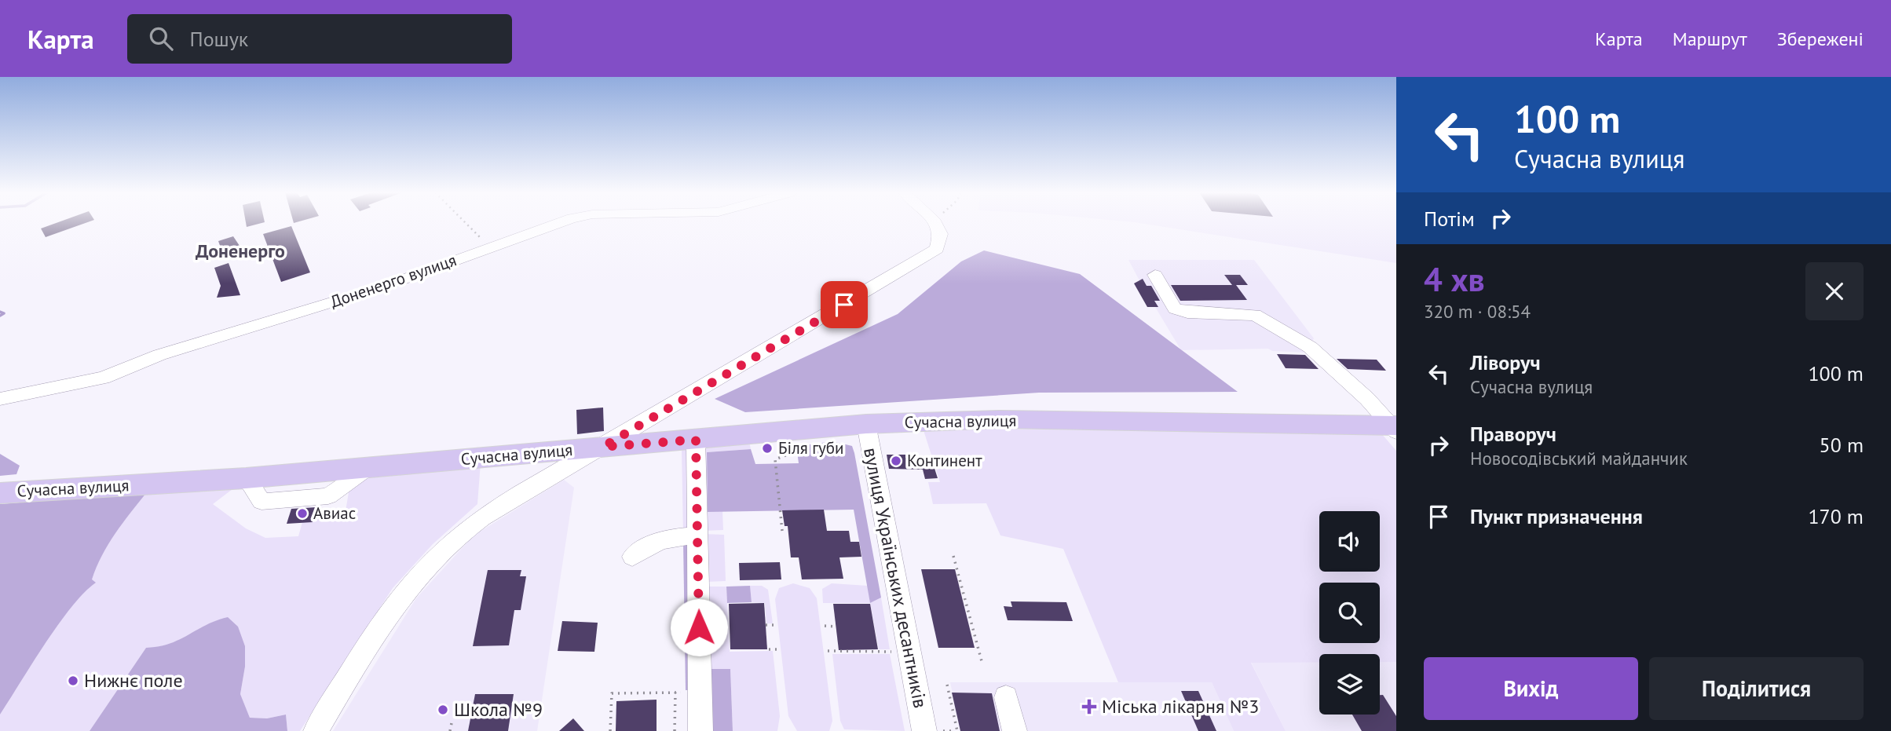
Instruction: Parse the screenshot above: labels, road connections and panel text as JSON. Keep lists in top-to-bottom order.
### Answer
{
  "streets": {
    "main road": ["Сучасна вулиця"],
    "street": ["Доненерго вулиця", "вулиця Українських десантників"]
  },
  "crossings": [
    ["Сучасна вулиця", "вулиця Українських десантників"]
  ],
  "districts": ["Доненерго"],
  "places": {
    "other": [
      "Біля губи",
      "Континент",
      "Авиас",
      "Нижнє поле",
      "Школа №9"
    ],
    "health": ["Міська лікарня №3"]
  },
  "page": {
    "header": "Карта",
    "search": "Пошук",
    "nav": ["Карта", "Маршрут", "Збережені"],
    "turn": ["100 m", "Сучасна вулиця"],
    "then": "Потім",
    "heading": ["4 хв", "320 m · 08:54"],
    "list": [
      {
        "name": "Ліворуч",
        "note": "Сучасна вулиця",
        "value": "100 m"
      },
      {
        "name": "Праворуч",
        "note": "Новосодівський майданчик",
        "value": "50 m"
      },
      {
        "name": "Пункт призначення",
        "value": "170 m"
      }
    ],
    "buttons": ["Вихід", "Поділитися"]
  }
}
